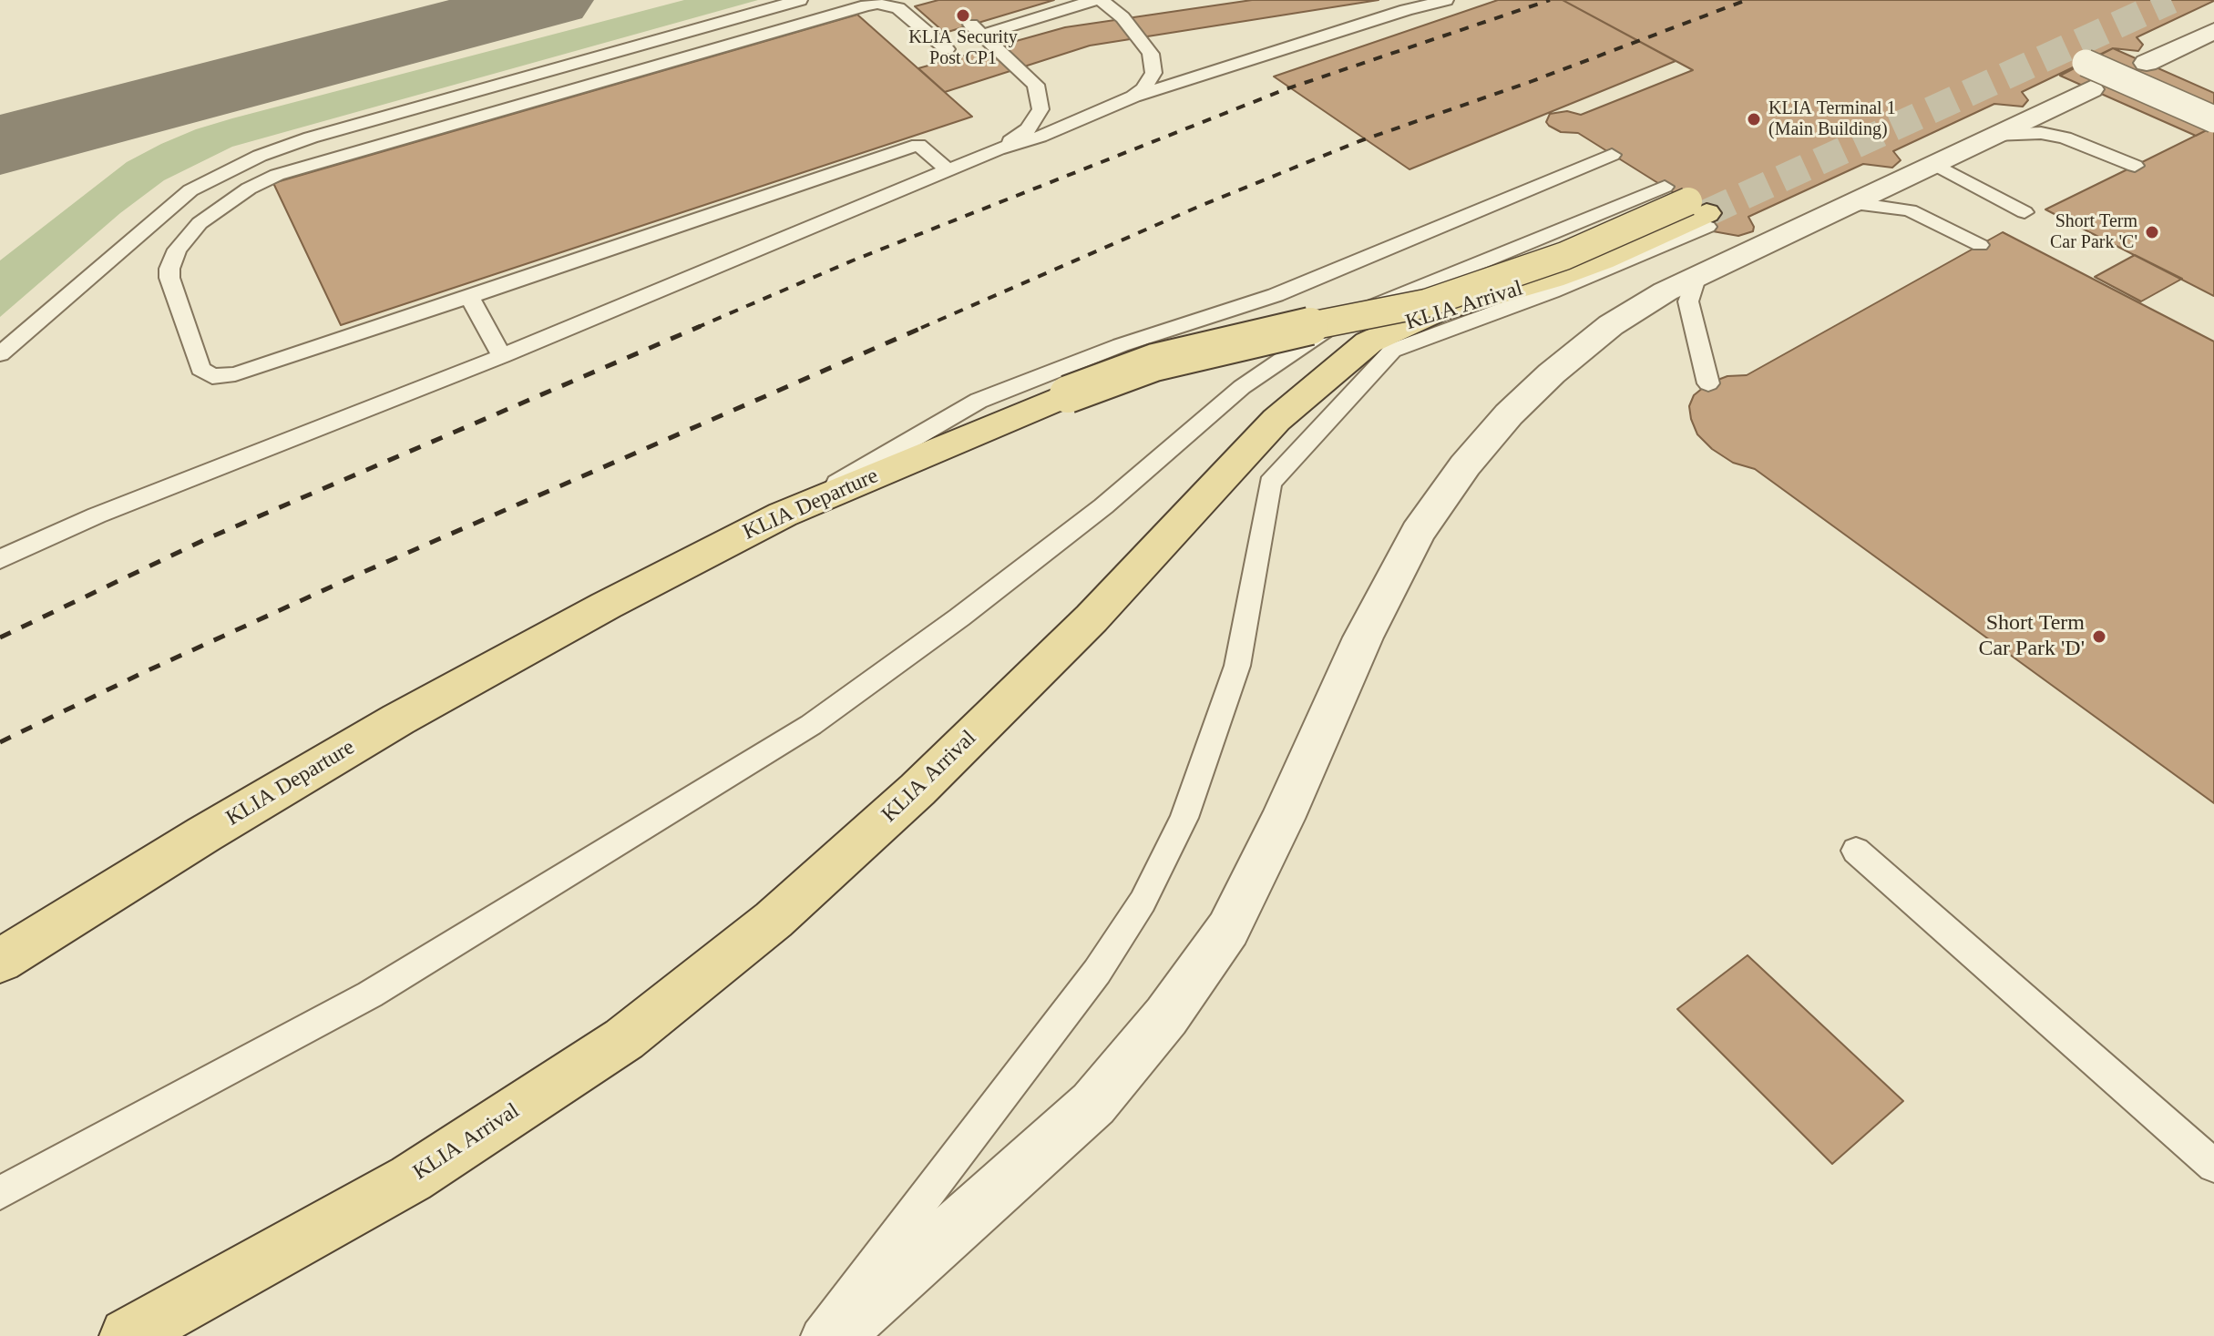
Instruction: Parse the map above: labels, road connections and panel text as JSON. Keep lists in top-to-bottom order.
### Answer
{
  "streets": {
    "main road": ["KLIA Arrival", "KLIA Departure"]
  },
  "crossings": [
    ["KLIA Arrival", "KLIA Departure"]
  ],
  "places": [
    "KLIA Security Post CP1",
    "KLIA Terminal 1 (Main Building)",
    "Short Term Car Park 'C'",
    "Short Term Car Park 'D'"
  ]
}
